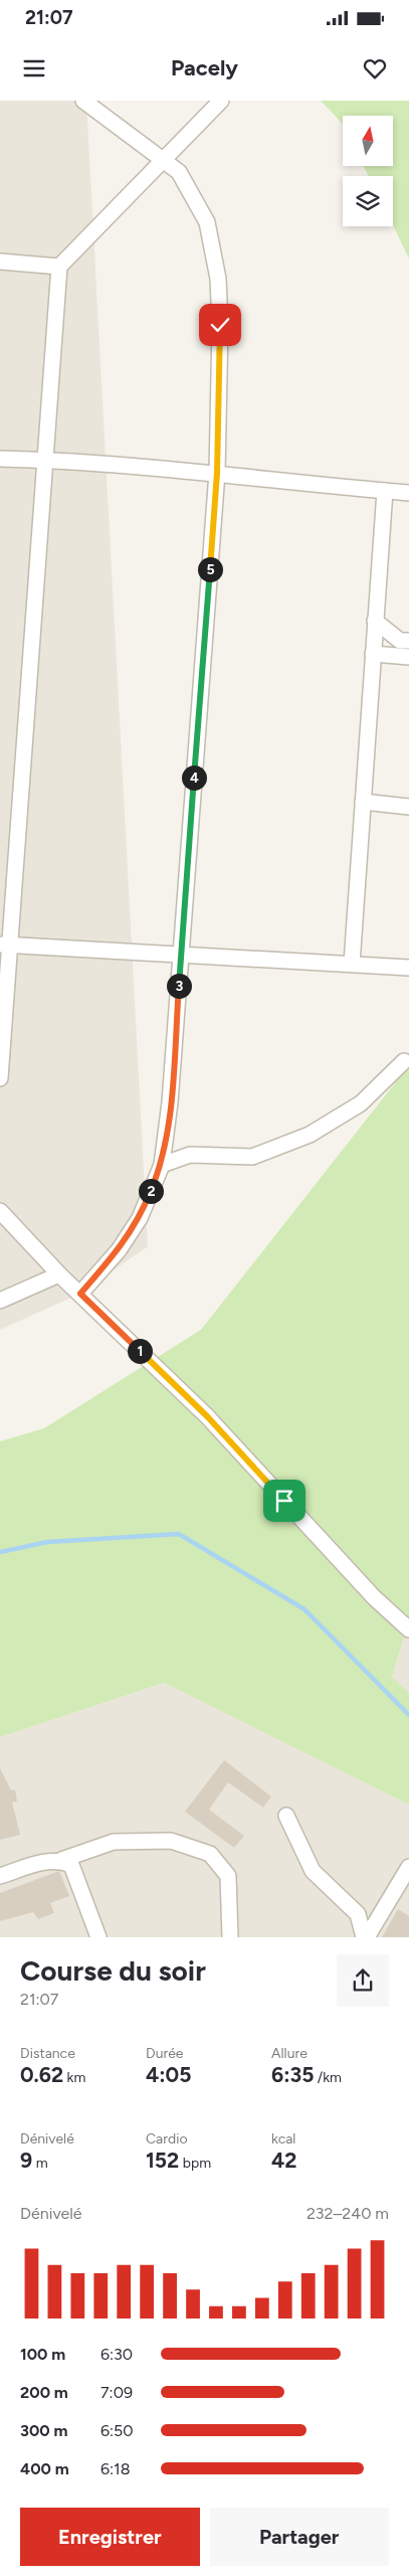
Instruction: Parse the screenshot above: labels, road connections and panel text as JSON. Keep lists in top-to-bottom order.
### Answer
{
  "north": "top",
  "page": {
    "status": "21:07",
    "header": "Pacely",
    "pins": [
      "5",
      "4",
      "3",
      "2",
      "1"
    ],
    "heading": ["Course du soir", "21:07"],
    "stats": [
      ["Distance", "0.62 km"],
      ["Durée", "4:05"],
      ["Allure", "6:35 /km"],
      ["Dénivelé", "9 m"],
      ["Cardio", "152 bpm"],
      ["kcal", "42"]
    ],
    "chart": ["Dénivelé", "232–240 m"],
    "list": [
      {
        "name": "100 m",
        "note": "6:30"
      },
      {
        "name": "200 m",
        "note": "7:09"
      },
      {
        "name": "300 m",
        "note": "6:50"
      },
      {
        "name": "400 m",
        "note": "6:18"
      }
    ],
    "buttons": ["Enregistrer", "Partager"]
  }
}
